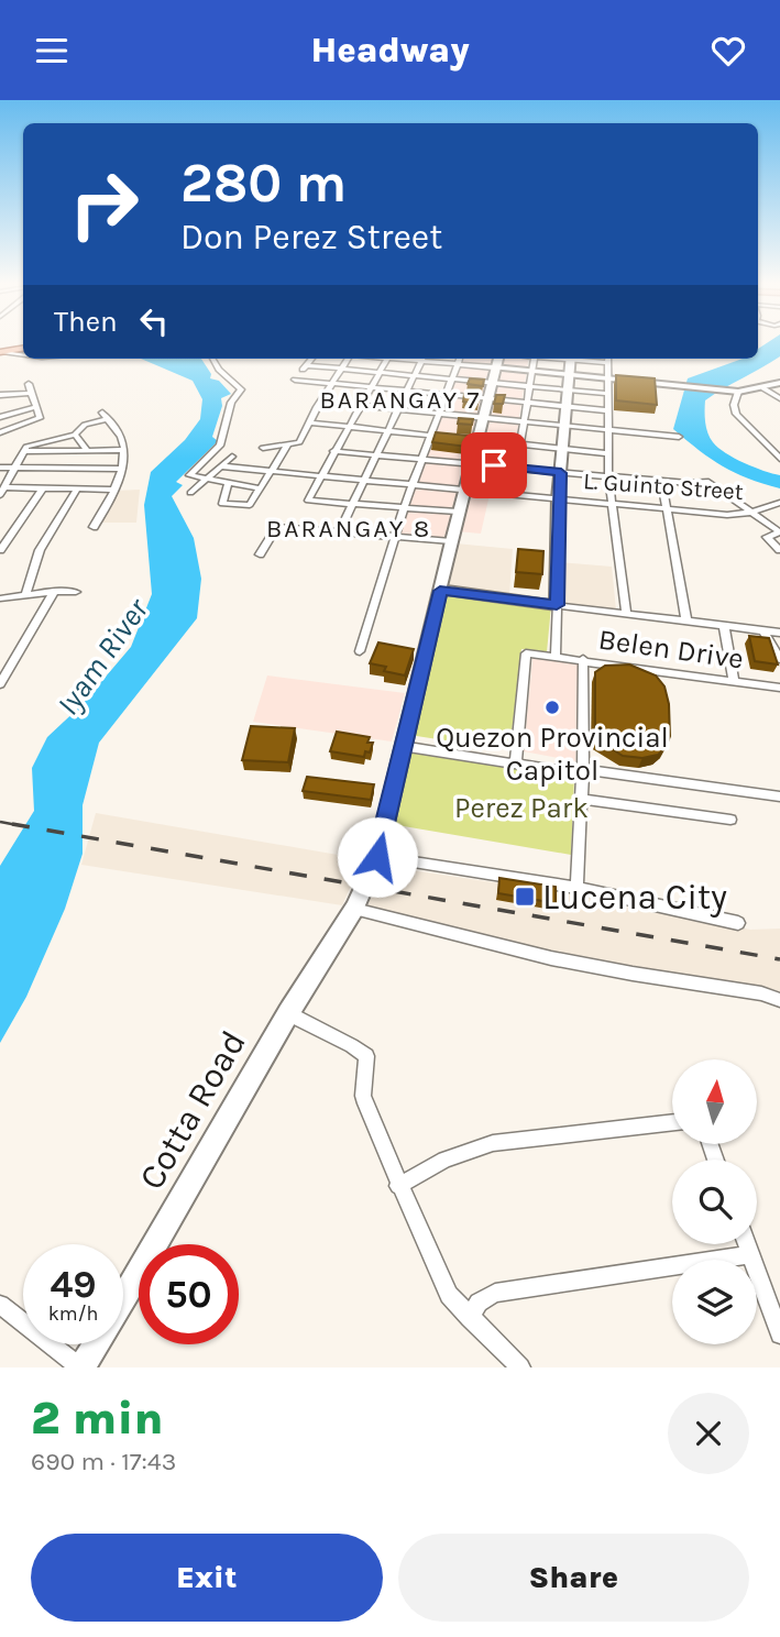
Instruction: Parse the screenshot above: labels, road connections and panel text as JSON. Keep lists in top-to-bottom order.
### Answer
{
  "streets": {
    "main road": ["Cotta Road"],
    "street": ["L. Guinto Street", "Belen Drive"]
  },
  "crossings": [
    ["L. Guinto Street", "Cotta Road"]
  ],
  "districts": ["BARANGAY 7", "BARANGAY 8"],
  "water": ["Iyam River"],
  "parks": ["Perez Park"],
  "places": {
    "other": ["Quezon Provincial Capitol"],
    "transit": ["Lucena City"]
  },
  "north": "top",
  "page": {
    "header": "Headway",
    "turn": ["280 m", "Don Perez Street"],
    "then": "Then",
    "speed": "49 km/h",
    "limit": "50",
    "heading": ["2 min", "690 m · 17:43"],
    "buttons": ["Exit", "Share"]
  }
}
